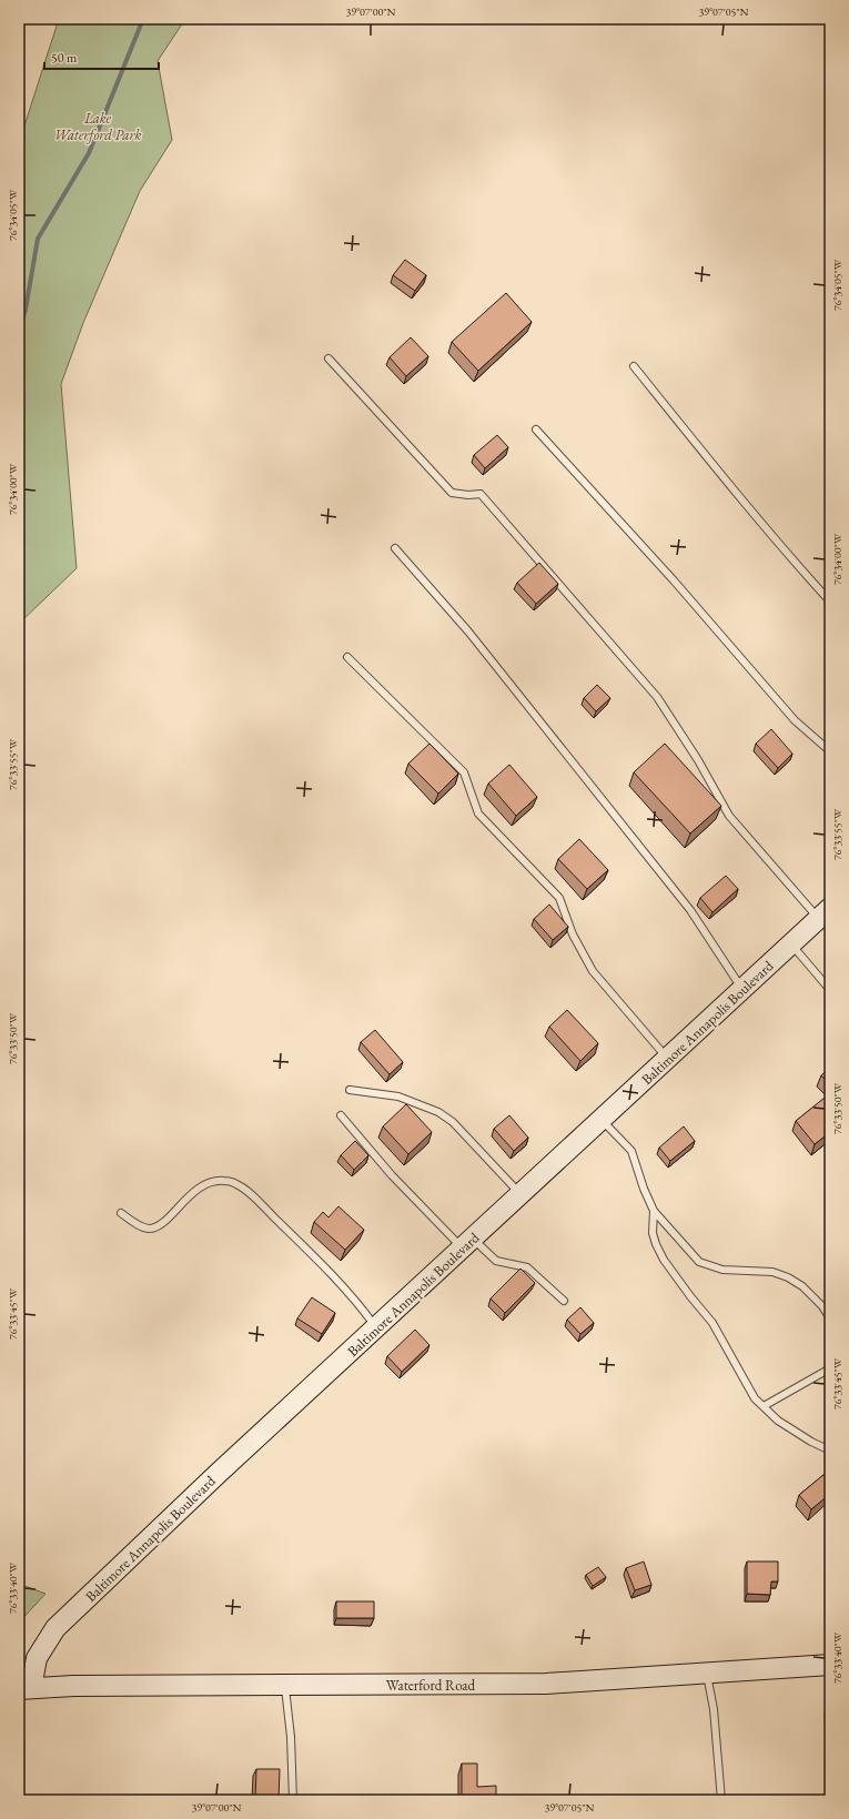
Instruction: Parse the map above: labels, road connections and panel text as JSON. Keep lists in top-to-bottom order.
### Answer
{
  "streets": {
    "street": ["Baltimore Annapolis Boulevard", "Waterford Road"]
  },
  "crossings": [
    ["Baltimore Annapolis Boulevard", "Waterford Road"]
  ],
  "parks": ["Lake Waterford Park"],
  "scale_bar": "50 m",
  "coordinates": [
    "39°07'00\"N",
    "39°07'05\"N",
    "76°34'05\"W",
    "76°34'00\"W",
    "76°33'55\"W",
    "76°33'50\"W",
    "76°33'45\"W",
    "76°33'40\"W"
  ]
}
